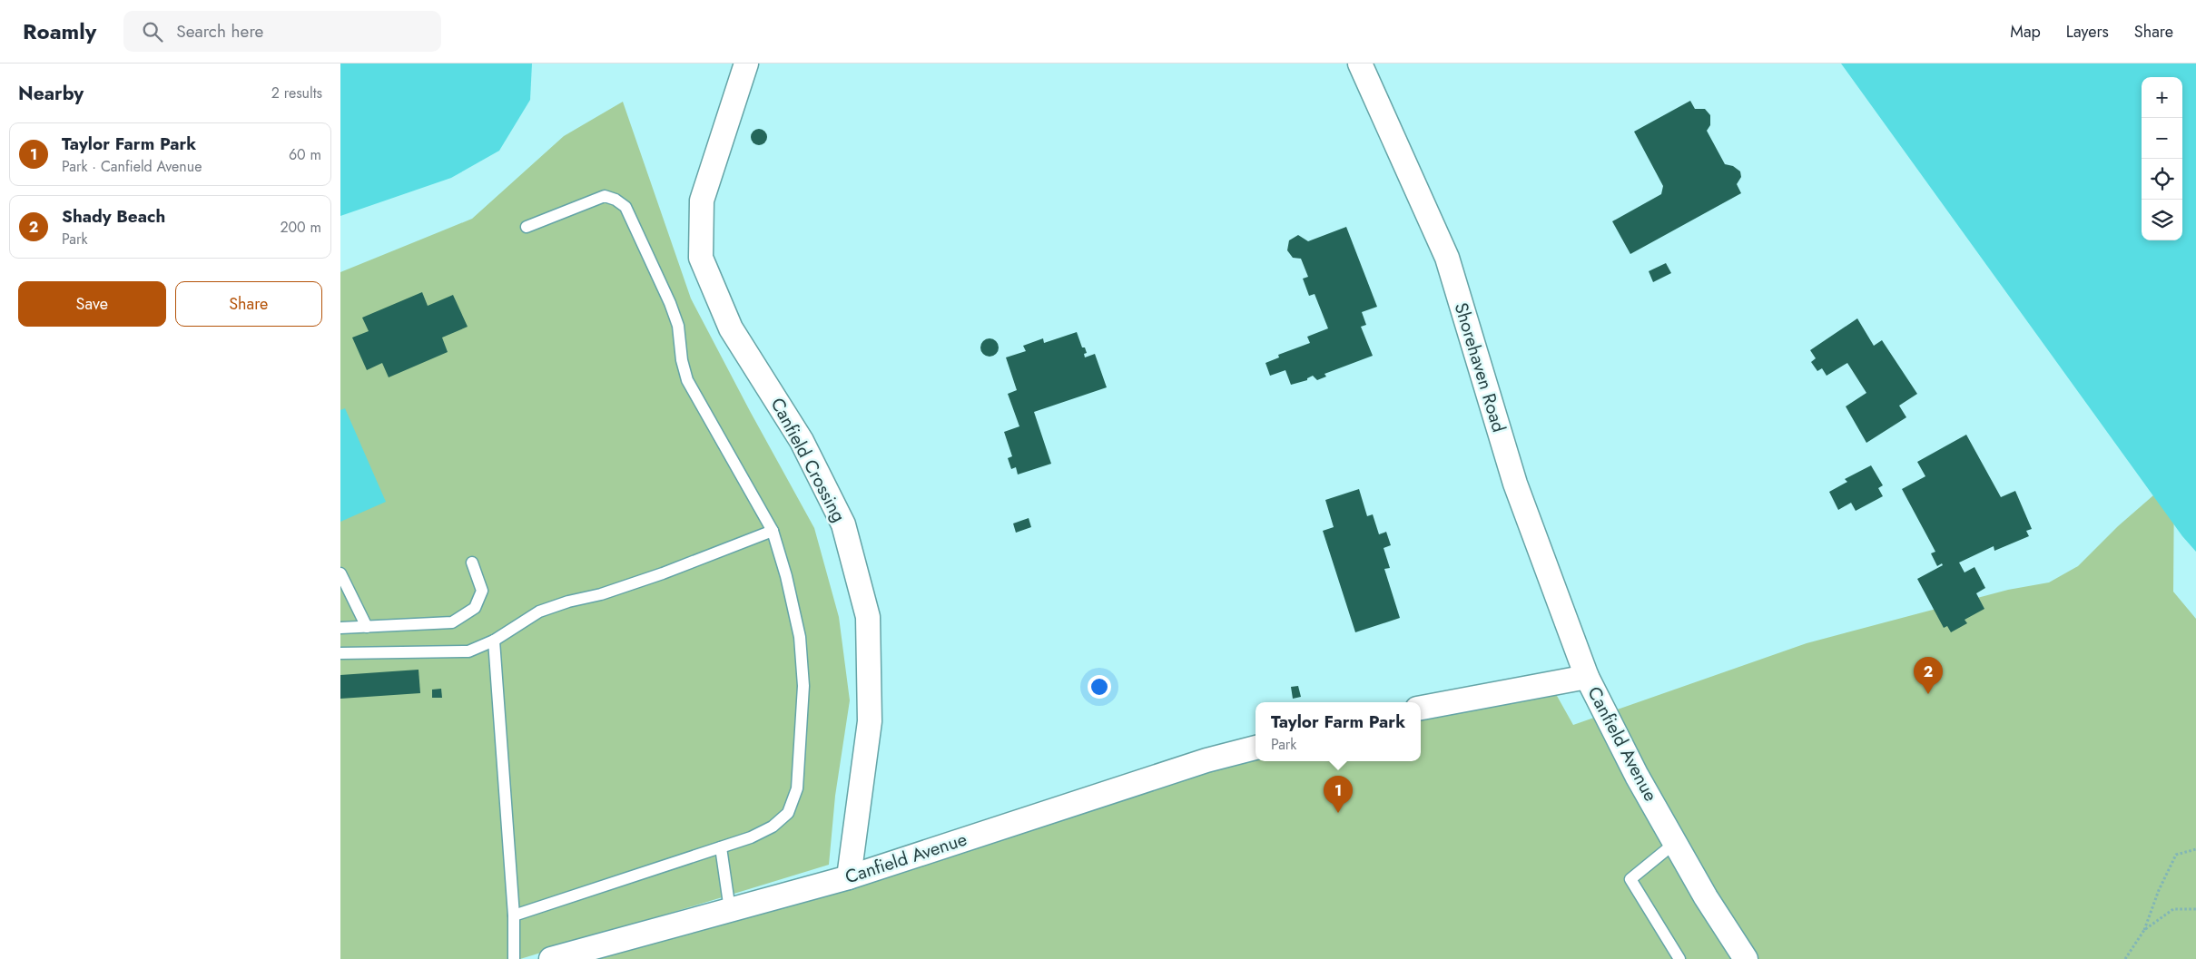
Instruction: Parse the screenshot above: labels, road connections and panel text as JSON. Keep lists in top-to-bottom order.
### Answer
{
  "streets": {
    "street": ["Shorehaven Road", "Canfield Crossing", "Canfield Avenue"]
  },
  "crossings": [
    ["Shorehaven Road", "Canfield Avenue"],
    ["Canfield Crossing", "Canfield Avenue"]
  ],
  "page": {
    "header": "Roamly",
    "search": "Search here",
    "nav": ["Map", "Layers", "Share"],
    "heading": ["Nearby", "2 results"],
    "map_buttons": ["+", "−"],
    "list": [
      {
        "mark": "1",
        "name": "Taylor Farm Park",
        "note": "Park · Canfield Avenue",
        "value": "60 m"
      },
      {
        "mark": "2",
        "name": "Shady Beach",
        "note": "Park",
        "value": "200 m"
      }
    ],
    "buttons": ["Save", "Share"],
    "pins": ["2", "1"],
    "popup": ["Taylor Farm Park", "Park"]
  }
}
